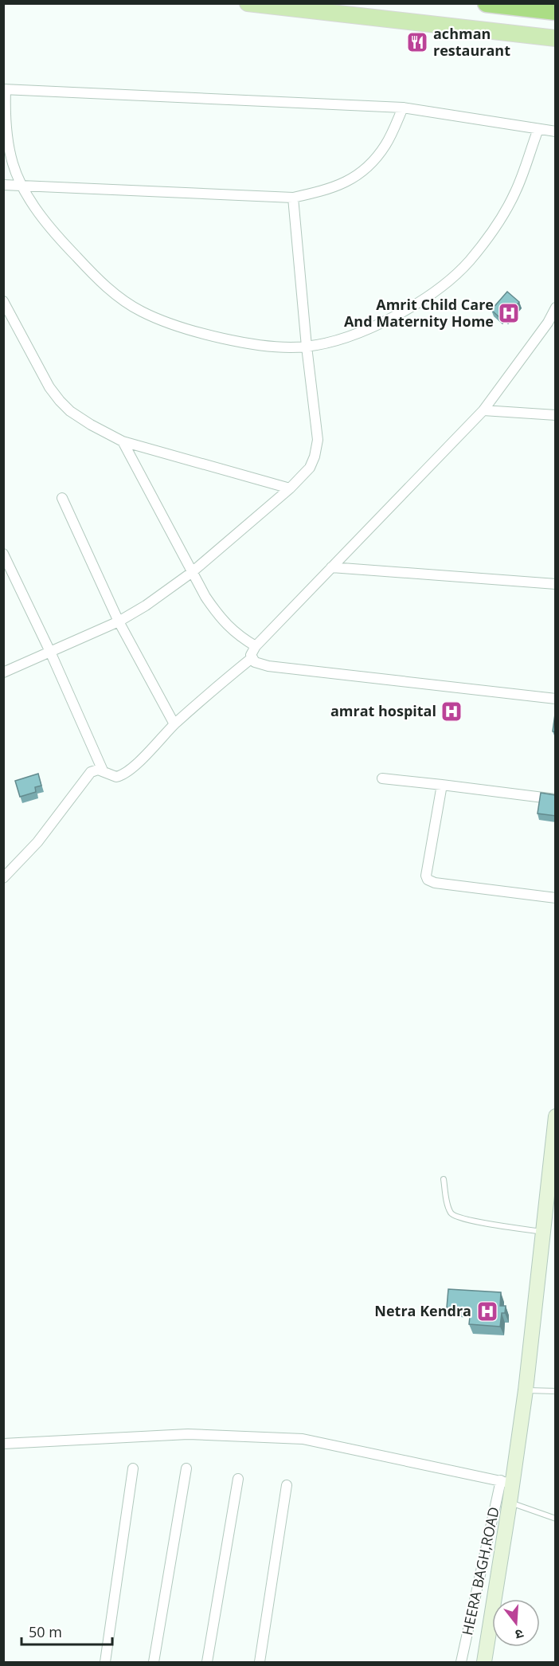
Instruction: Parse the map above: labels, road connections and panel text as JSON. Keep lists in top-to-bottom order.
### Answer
{
  "streets": {
    "street": ["HEERA BAGH,ROAD"]
  },
  "places": {
    "restaurant": ["achman restaurant"],
    "hospital": ["Amrit Child Care And Maternity Home", "amrat hospital", "Netra Kendra"]
  },
  "scale_bar": "50 m",
  "north": "bottom"
}
